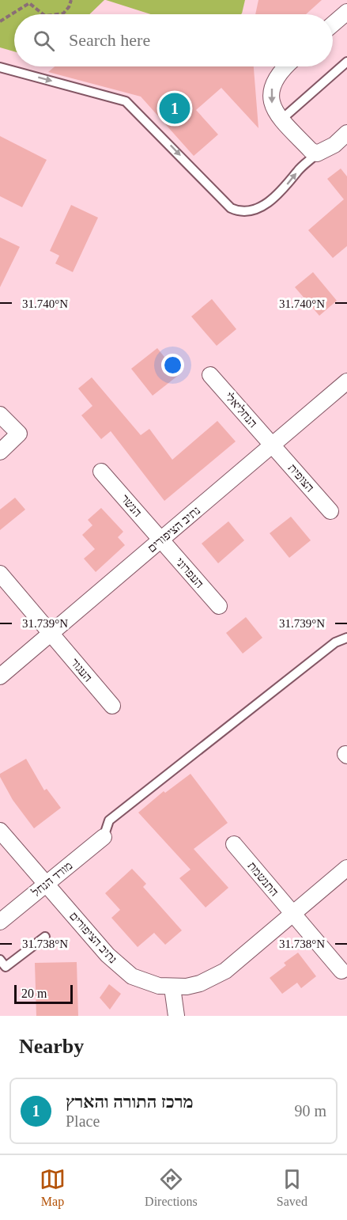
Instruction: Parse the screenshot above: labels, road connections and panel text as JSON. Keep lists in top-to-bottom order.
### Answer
{
  "streets": {
    "street": [
      "הנחליאלי",
      "הצופית",
      "הנשר",
      "נתיב הציפורים",
      "העפרוני",
      "העגור",
      "מורד הנחל",
      "התנשמת"
    ]
  },
  "crossings": [
    ["הנחליאלי", "הצופית"],
    ["הנחליאלי", "נתיב הציפורים"],
    ["הצופית", "נתיב הציפורים"],
    ["הנשר", "נתיב הציפורים"],
    ["הנשר", "העפרוני"],
    ["נתיב הציפורים", "העפרוני"],
    ["נתיב הציפורים", "העגור"],
    ["נתיב הציפורים", "מורד הנחל"],
    ["נתיב הציפורים", "התנשמת"]
  ],
  "scale_bar": "20 m",
  "page": {
    "search": "Search here",
    "pins": "1",
    "scale": "20 m",
    "heading": "Nearby",
    "list": [
      {
        "mark": "1",
        "name": "מרכז התורה והארץ",
        "note": "Place",
        "value": "90 m"
      }
    ],
    "nav": ["Map", "Directions", "Saved"]
  },
  "coordinates": ["31.740°N", "31.739°N", "31.738°N"]
}
